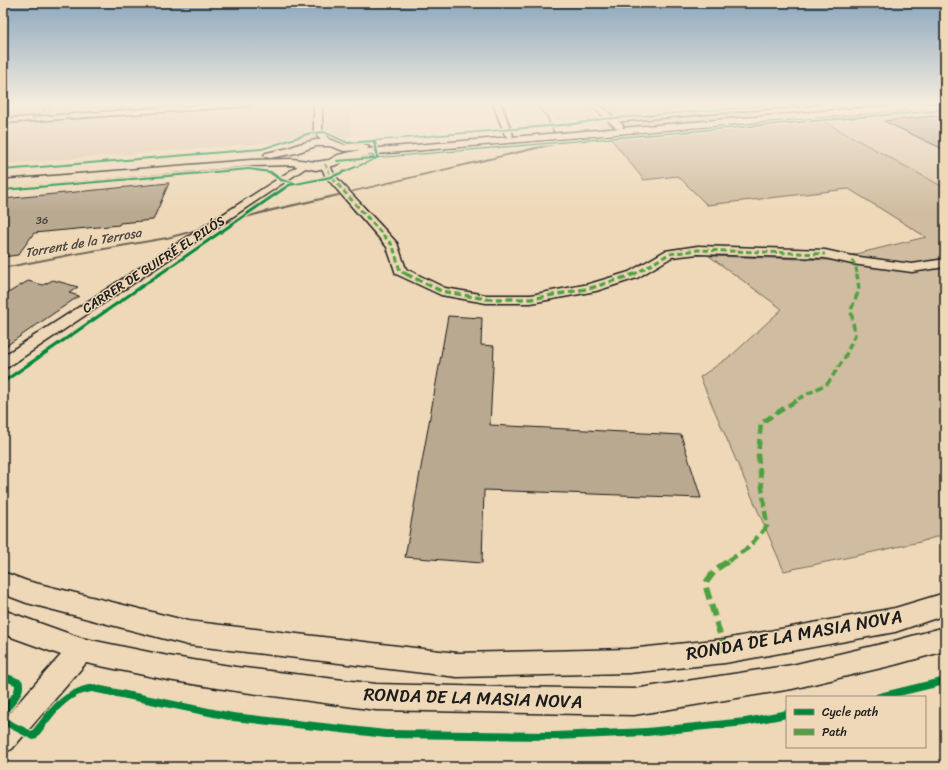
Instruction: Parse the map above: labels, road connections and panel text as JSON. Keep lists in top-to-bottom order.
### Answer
{
  "streets": {
    "street": ["CARRER DE GUIFRÉ EL PILÓS", "RONDA DE LA MASIA NOVA"]
  },
  "water": ["Torrent de la Terrosa"],
  "house_numbers": ["36"],
  "legend": ["Cycle path", "Path"]
}
